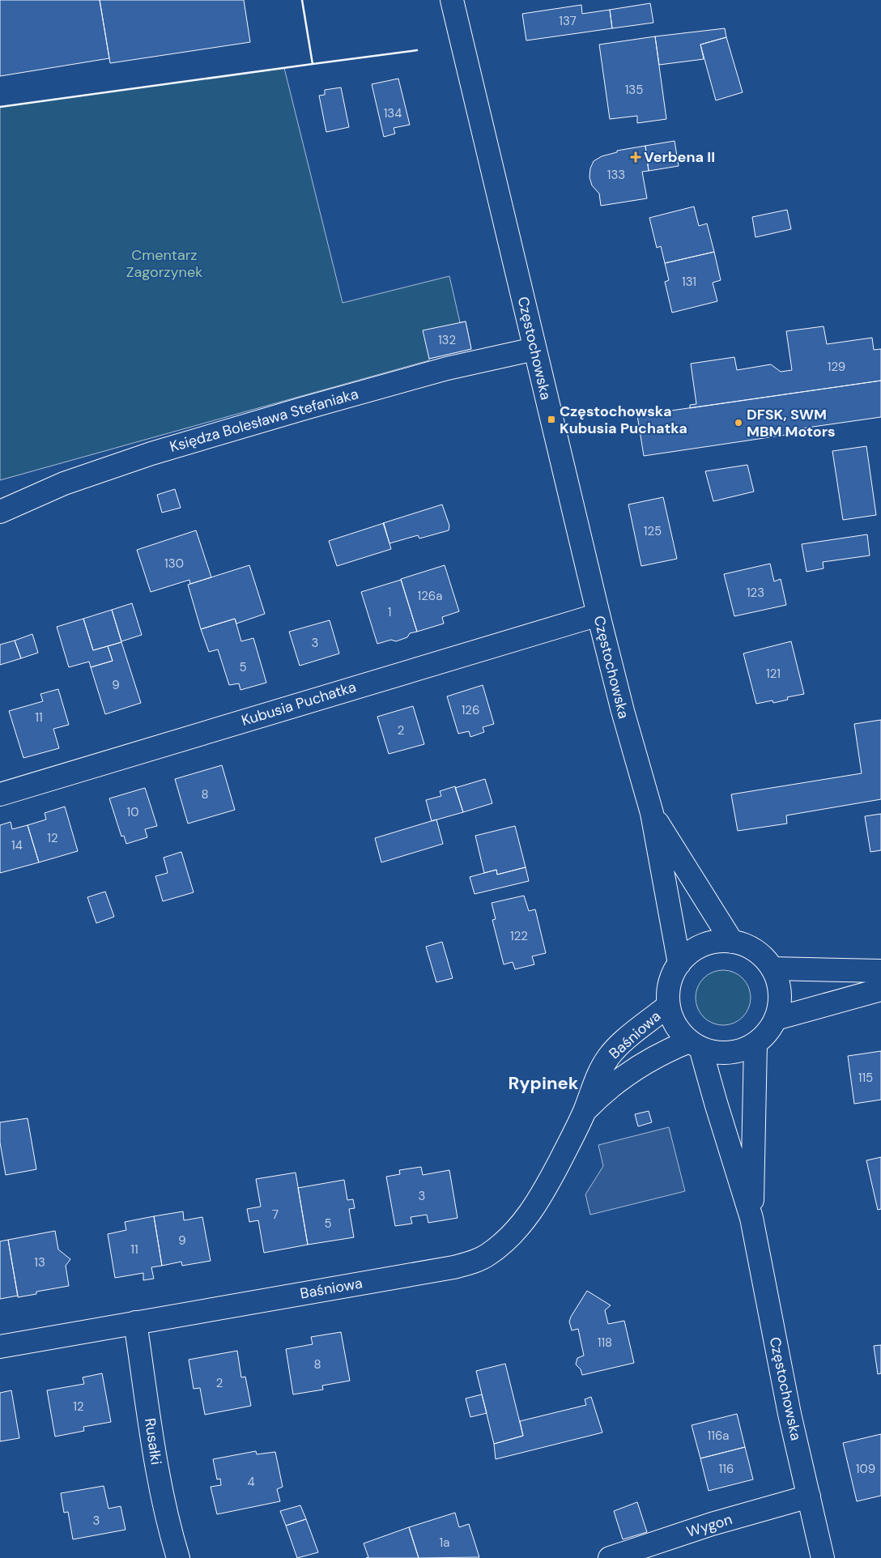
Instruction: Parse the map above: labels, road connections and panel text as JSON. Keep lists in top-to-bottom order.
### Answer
{
  "streets": {
    "street": [
      "Częstochowska",
      "Księdza Bolesława Stefaniaka",
      "Kubusia Puchatka",
      "Baśniowa",
      "Rusałki",
      "Wygon"
    ]
  },
  "crossings": [
    ["Częstochowska", "Księdza Bolesława Stefaniaka"],
    ["Częstochowska", "Kubusia Puchatka"],
    ["Częstochowska", "Baśniowa"],
    ["Częstochowska", "Wygon"],
    ["Baśniowa", "Rusałki"]
  ],
  "districts": ["Rypinek"],
  "parks": ["Cmentarz Zagorzynek"],
  "places": {
    "health": ["Verbena II"],
    "transit": ["Częstochowska Kubusia Puchatka"],
    "other": ["DFSK, SWM MBM Motors"]
  },
  "house_numbers": [
    "137",
    "135",
    "134",
    "133",
    "131",
    "132",
    "129",
    "125",
    "130",
    "123",
    "126a",
    "1",
    "3",
    "5",
    "121",
    "9",
    "126",
    "11",
    "2",
    "8",
    "10",
    "12",
    "14",
    "122",
    "115",
    "3",
    "7",
    "5",
    "9",
    "11",
    "13",
    "118",
    "8",
    "2",
    "12",
    "116a",
    "116",
    "109",
    "4",
    "3",
    "1a"
  ]
}
